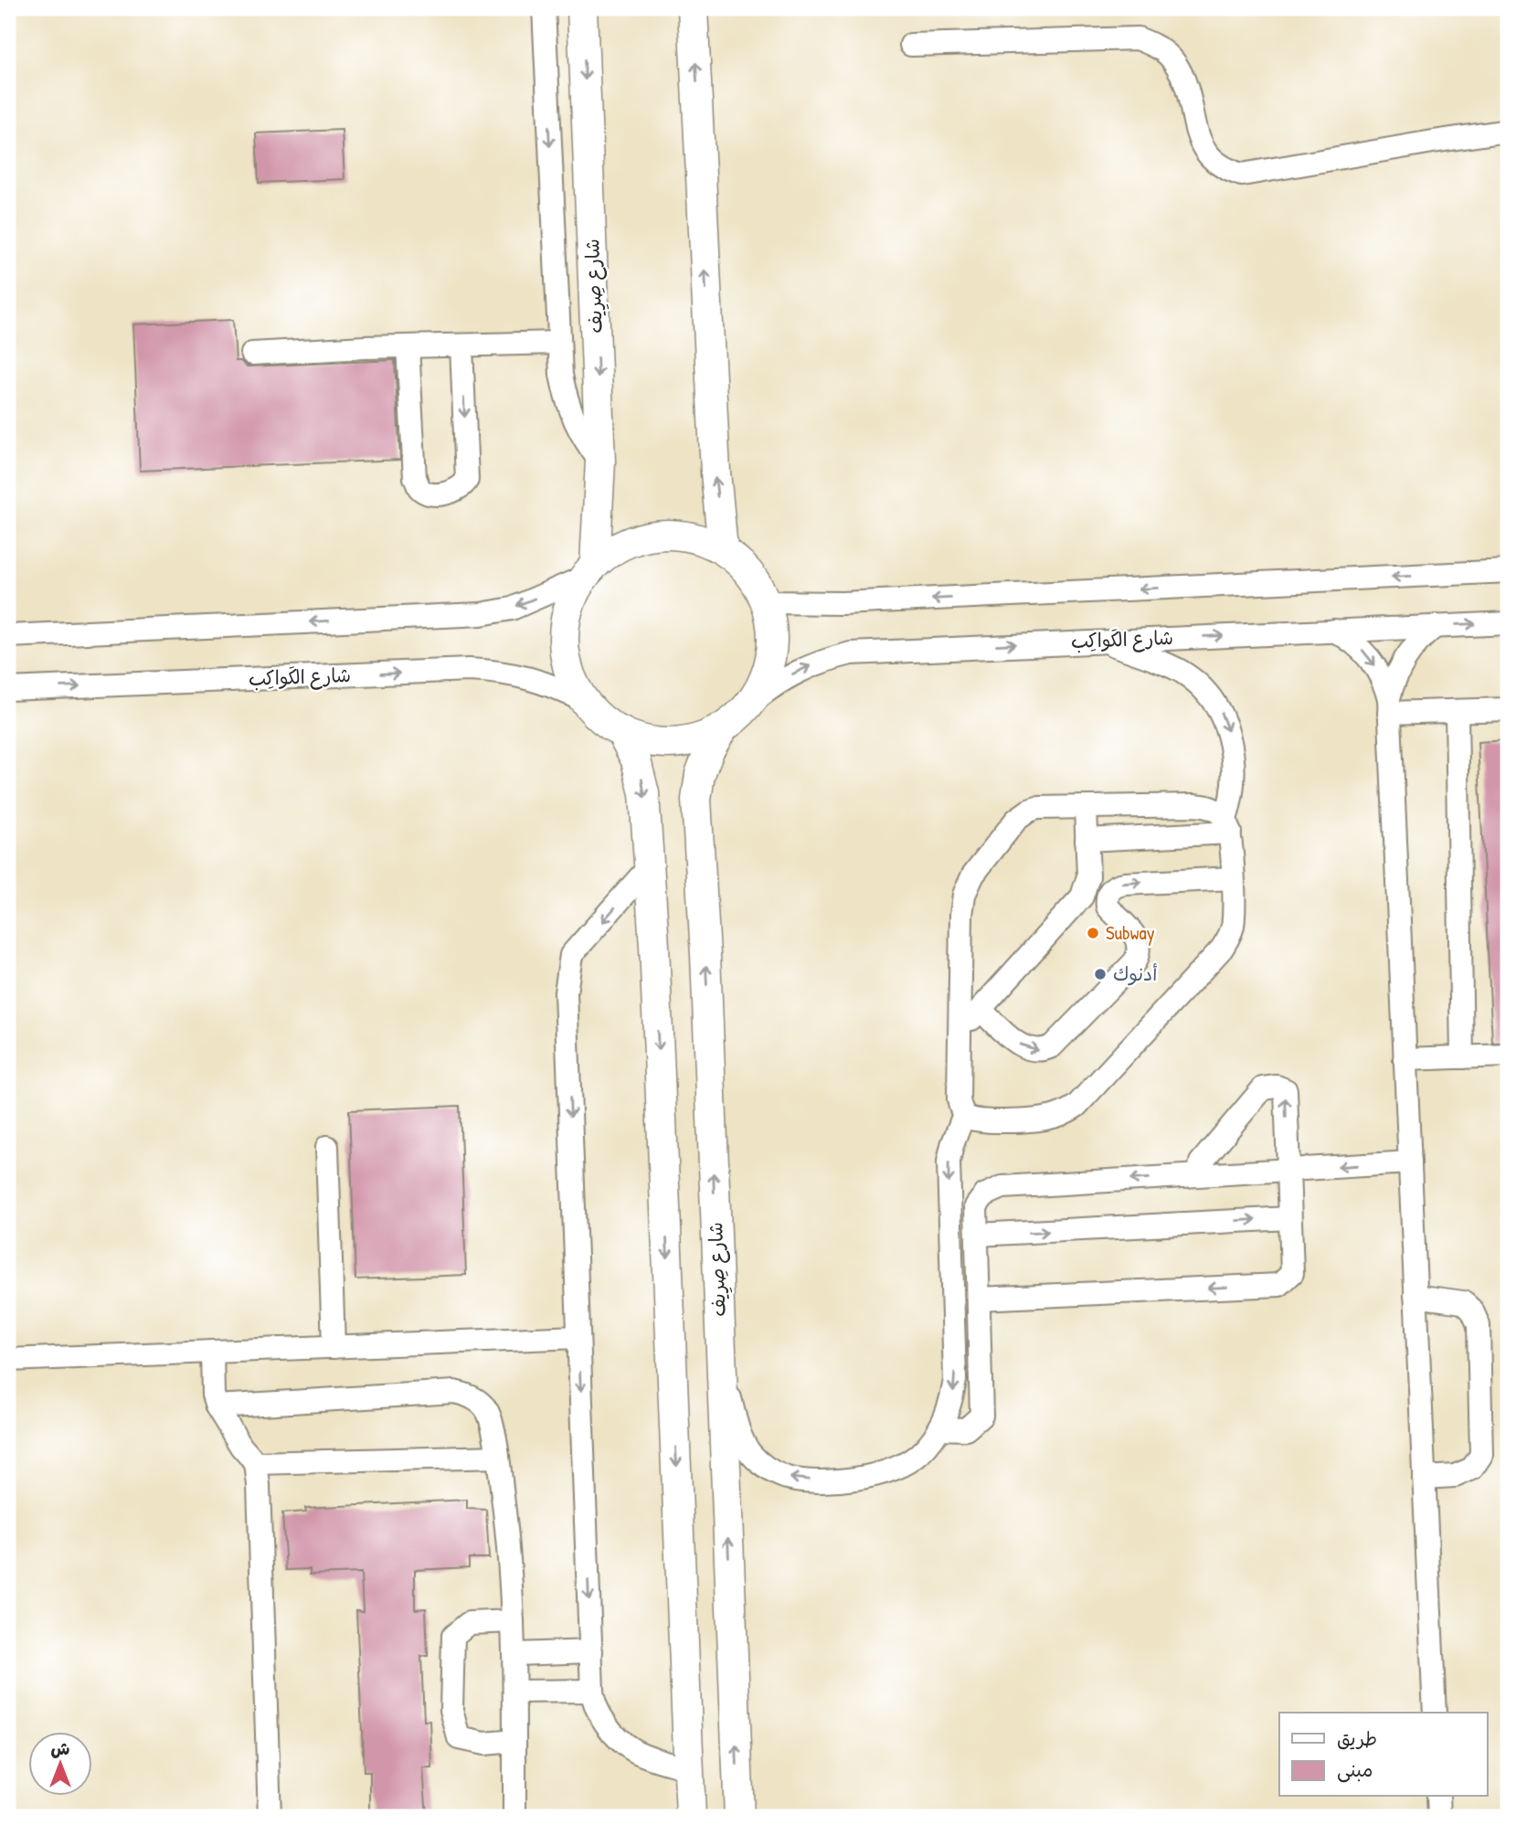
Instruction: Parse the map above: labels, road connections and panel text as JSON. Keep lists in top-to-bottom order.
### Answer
{
  "streets": {
    "main road": ["شارع صِرِيف"],
    "street": ["شارع الكَواكِب"]
  },
  "crossings": [
    ["شارع صِرِيف", "شارع الكَواكِب"]
  ],
  "places": ["Subway", "أدنوك"],
  "legend": ["طريق", "مبنى"],
  "north": "top"
}
